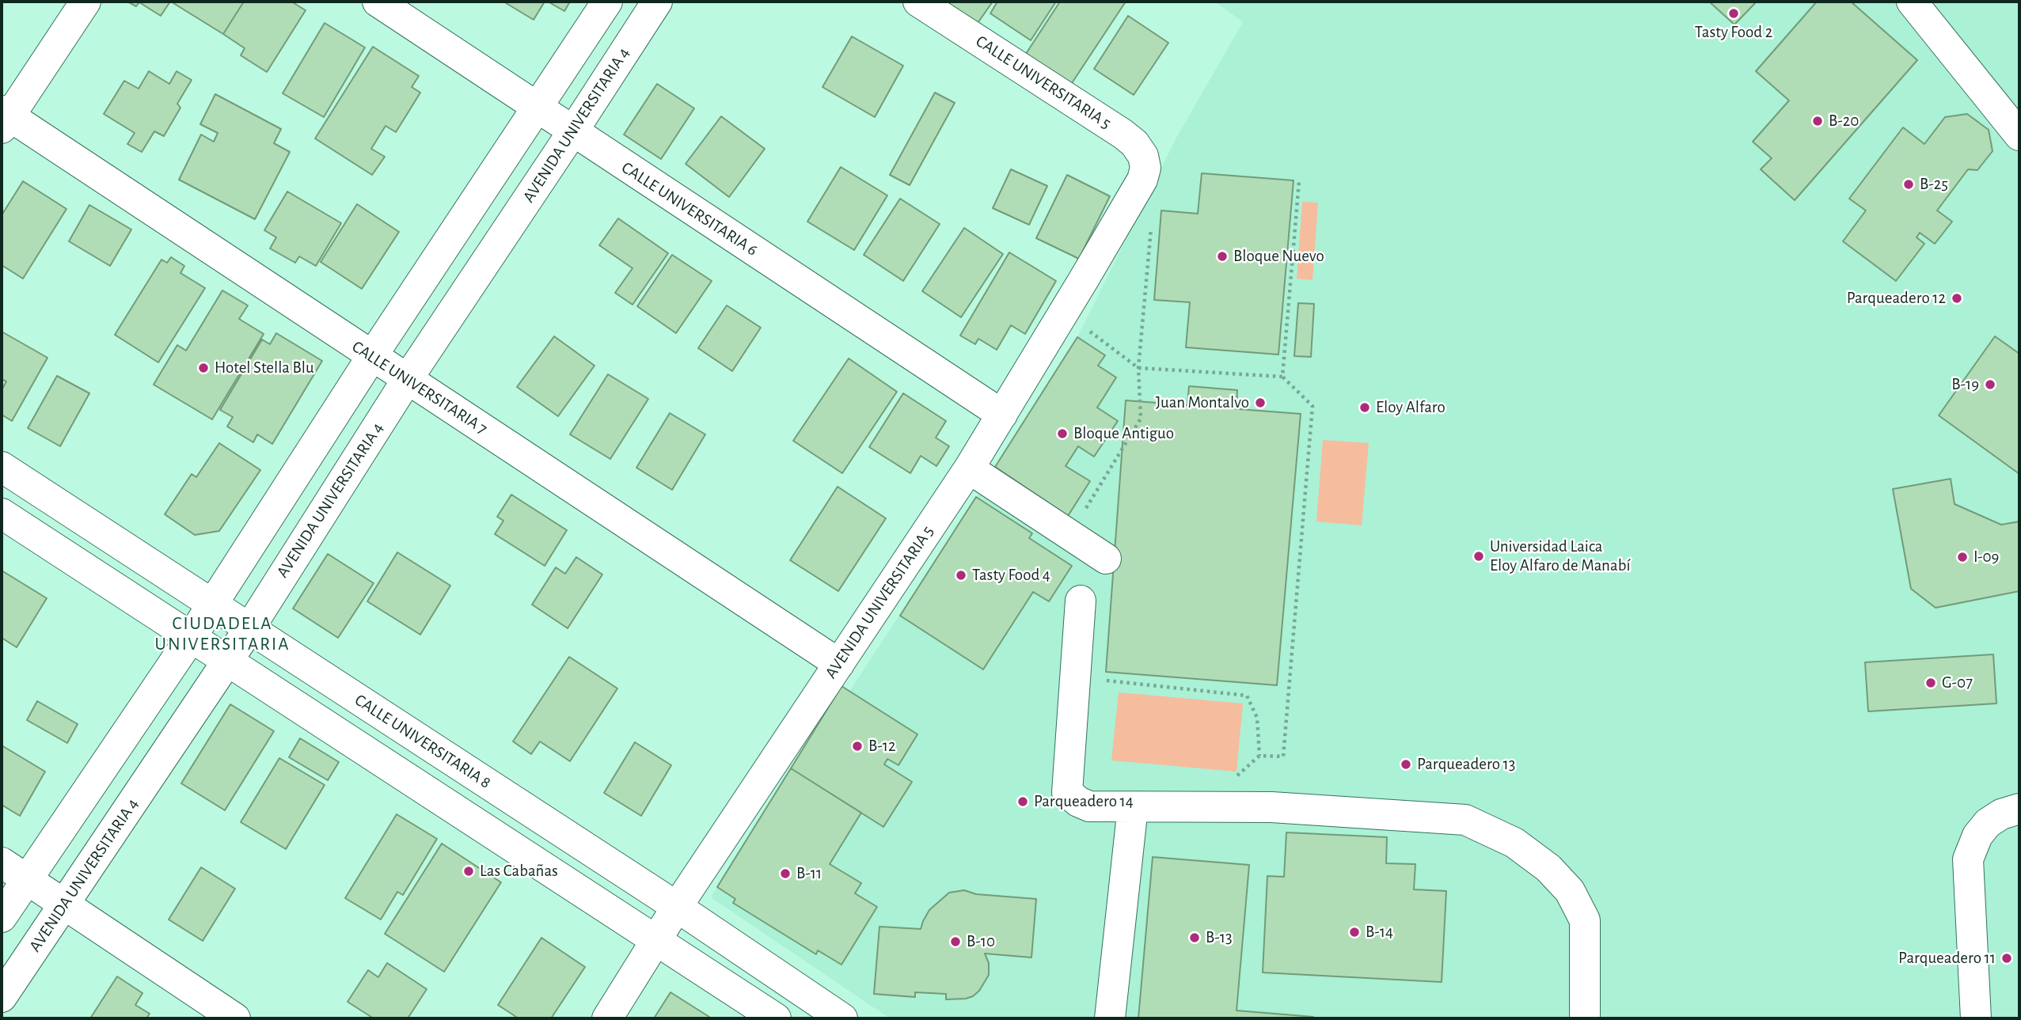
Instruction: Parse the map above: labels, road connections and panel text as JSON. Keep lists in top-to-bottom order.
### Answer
{
  "streets": {
    "street": [
      "CALLE UNIVERSITARIA 5",
      "AVENIDA UNIVERSITARIA 4",
      "CALLE UNIVERSITARIA 6",
      "CALLE UNIVERSITARIA 7",
      "AVENIDA UNIVERSITARIA 5",
      "CALLE UNIVERSITARIA 8"
    ]
  },
  "crossings": [
    ["CALLE UNIVERSITARIA 5", "AVENIDA UNIVERSITARIA 5"],
    ["AVENIDA UNIVERSITARIA 4", "CALLE UNIVERSITARIA 6"],
    ["AVENIDA UNIVERSITARIA 4", "CALLE UNIVERSITARIA 7"],
    ["AVENIDA UNIVERSITARIA 4", "CALLE UNIVERSITARIA 8"],
    ["CALLE UNIVERSITARIA 6", "AVENIDA UNIVERSITARIA 5"],
    ["CALLE UNIVERSITARIA 7", "AVENIDA UNIVERSITARIA 5"],
    ["AVENIDA UNIVERSITARIA 5", "CALLE UNIVERSITARIA 8"]
  ],
  "districts": ["CIUDADELA UNIVERSITARIA"],
  "places": [
    "Tasty Food 2",
    "B-20",
    "B-25",
    "Bloque Nuevo",
    "Parqueadero 12",
    "Hotel Stella Blu",
    "B-19",
    "Juan Montalvo",
    "Eloy Alfaro",
    "Bloque Antiguo",
    "Universidad Laica Eloy Alfaro de Manabí",
    "I-09",
    "Tasty Food 4",
    "G-07",
    "B-12",
    "Parqueadero 13",
    "Parqueadero 14",
    "Las Cabañas",
    "B-11",
    "B-14",
    "B-13",
    "B-10",
    "Parqueadero 11"
  ]
}
